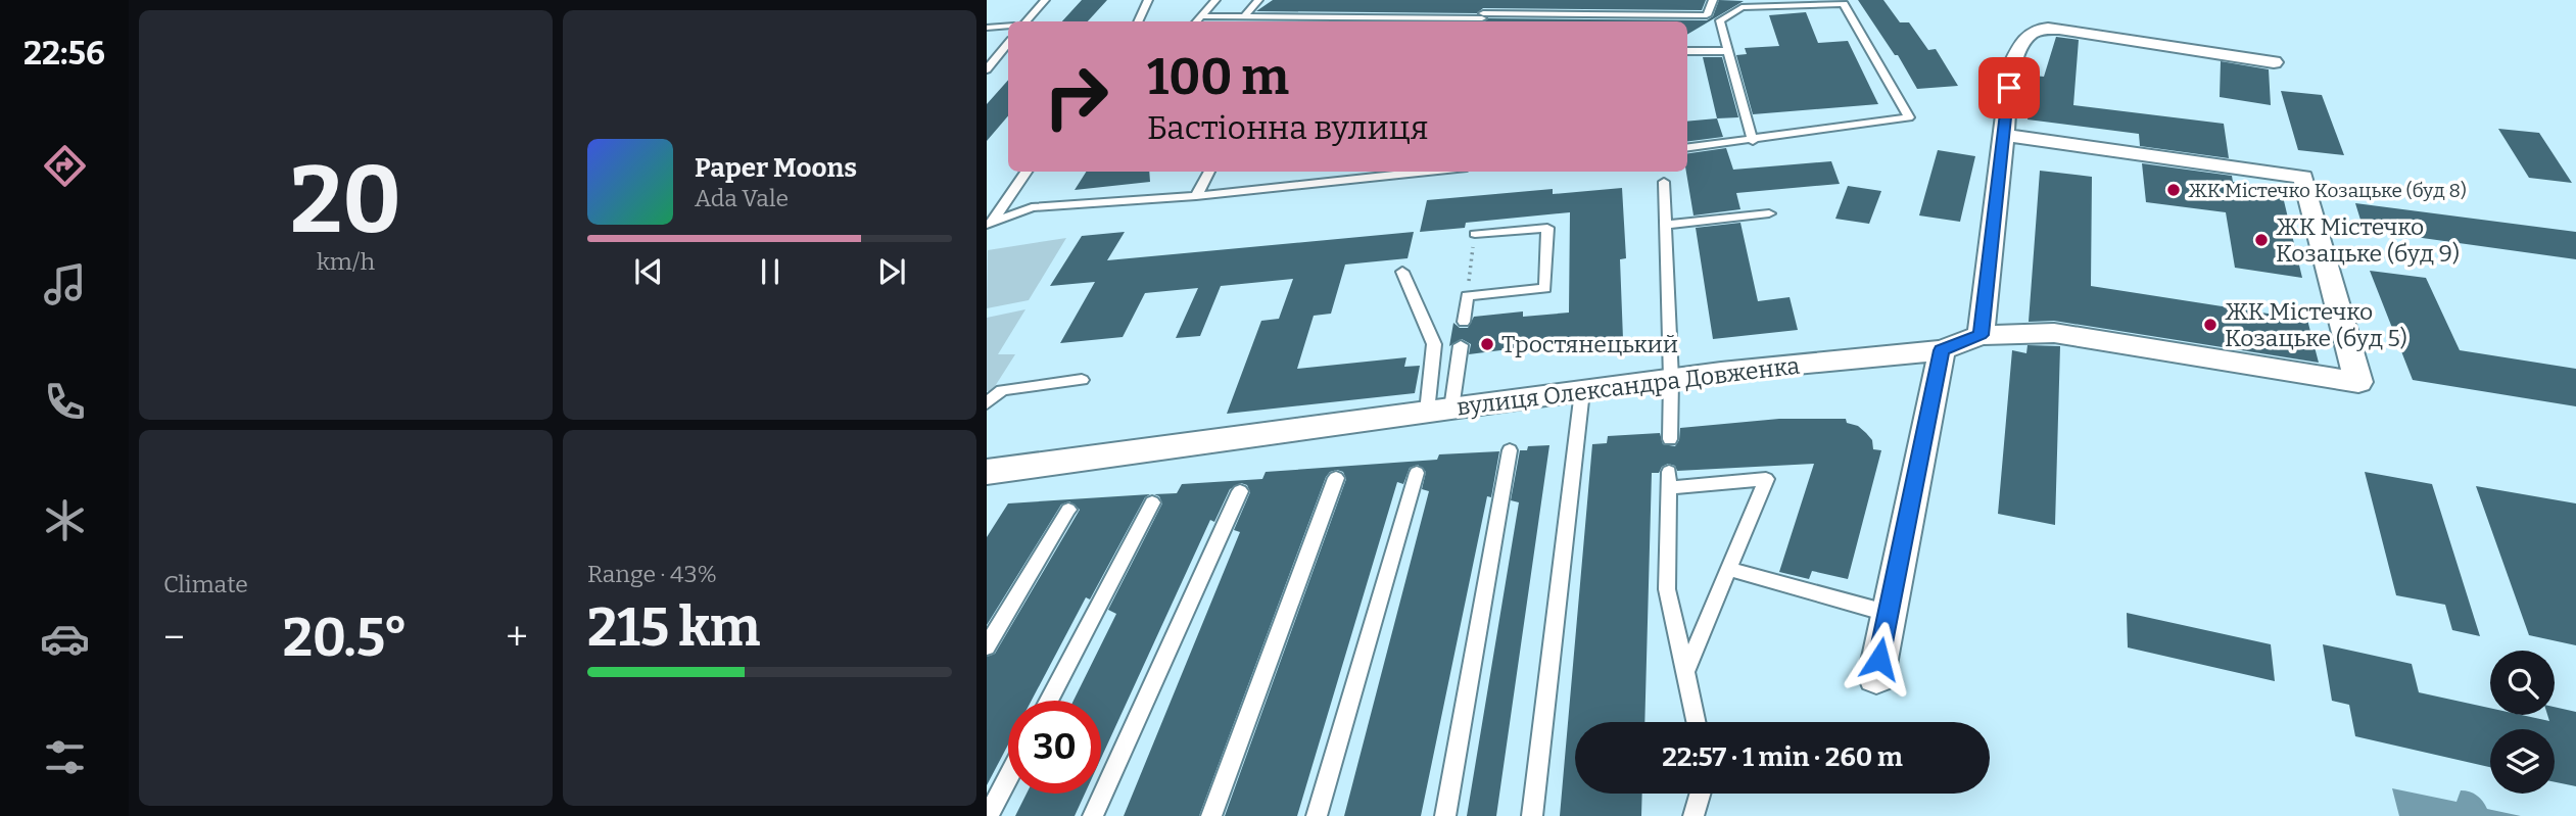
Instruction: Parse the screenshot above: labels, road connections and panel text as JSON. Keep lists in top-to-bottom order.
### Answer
{
  "streets": {
    "street": ["вулиця Олександра Довженка"]
  },
  "places": [
    "ЖК Містечко Козацьке (буд 8)",
    "ЖК Містечко Козацьке (буд 9)",
    "ЖК Містечко Козацьке (буд 5)",
    "Тростянецький"
  ],
  "page": {
    "tabs": "22:56",
    "tile": [
      ["20", "km/h"],
      "Climate",
      ["Range · 43%", "215 km"]
    ],
    "turn": ["100 m", "Бастіонна вулиця"],
    "song": ["Paper Moons", "Ada Vale"],
    "heat": ["−", "20.5°", "+"],
    "limit": "30",
    "trip": "22:57 · 1 min · 260 m"
  }
}
